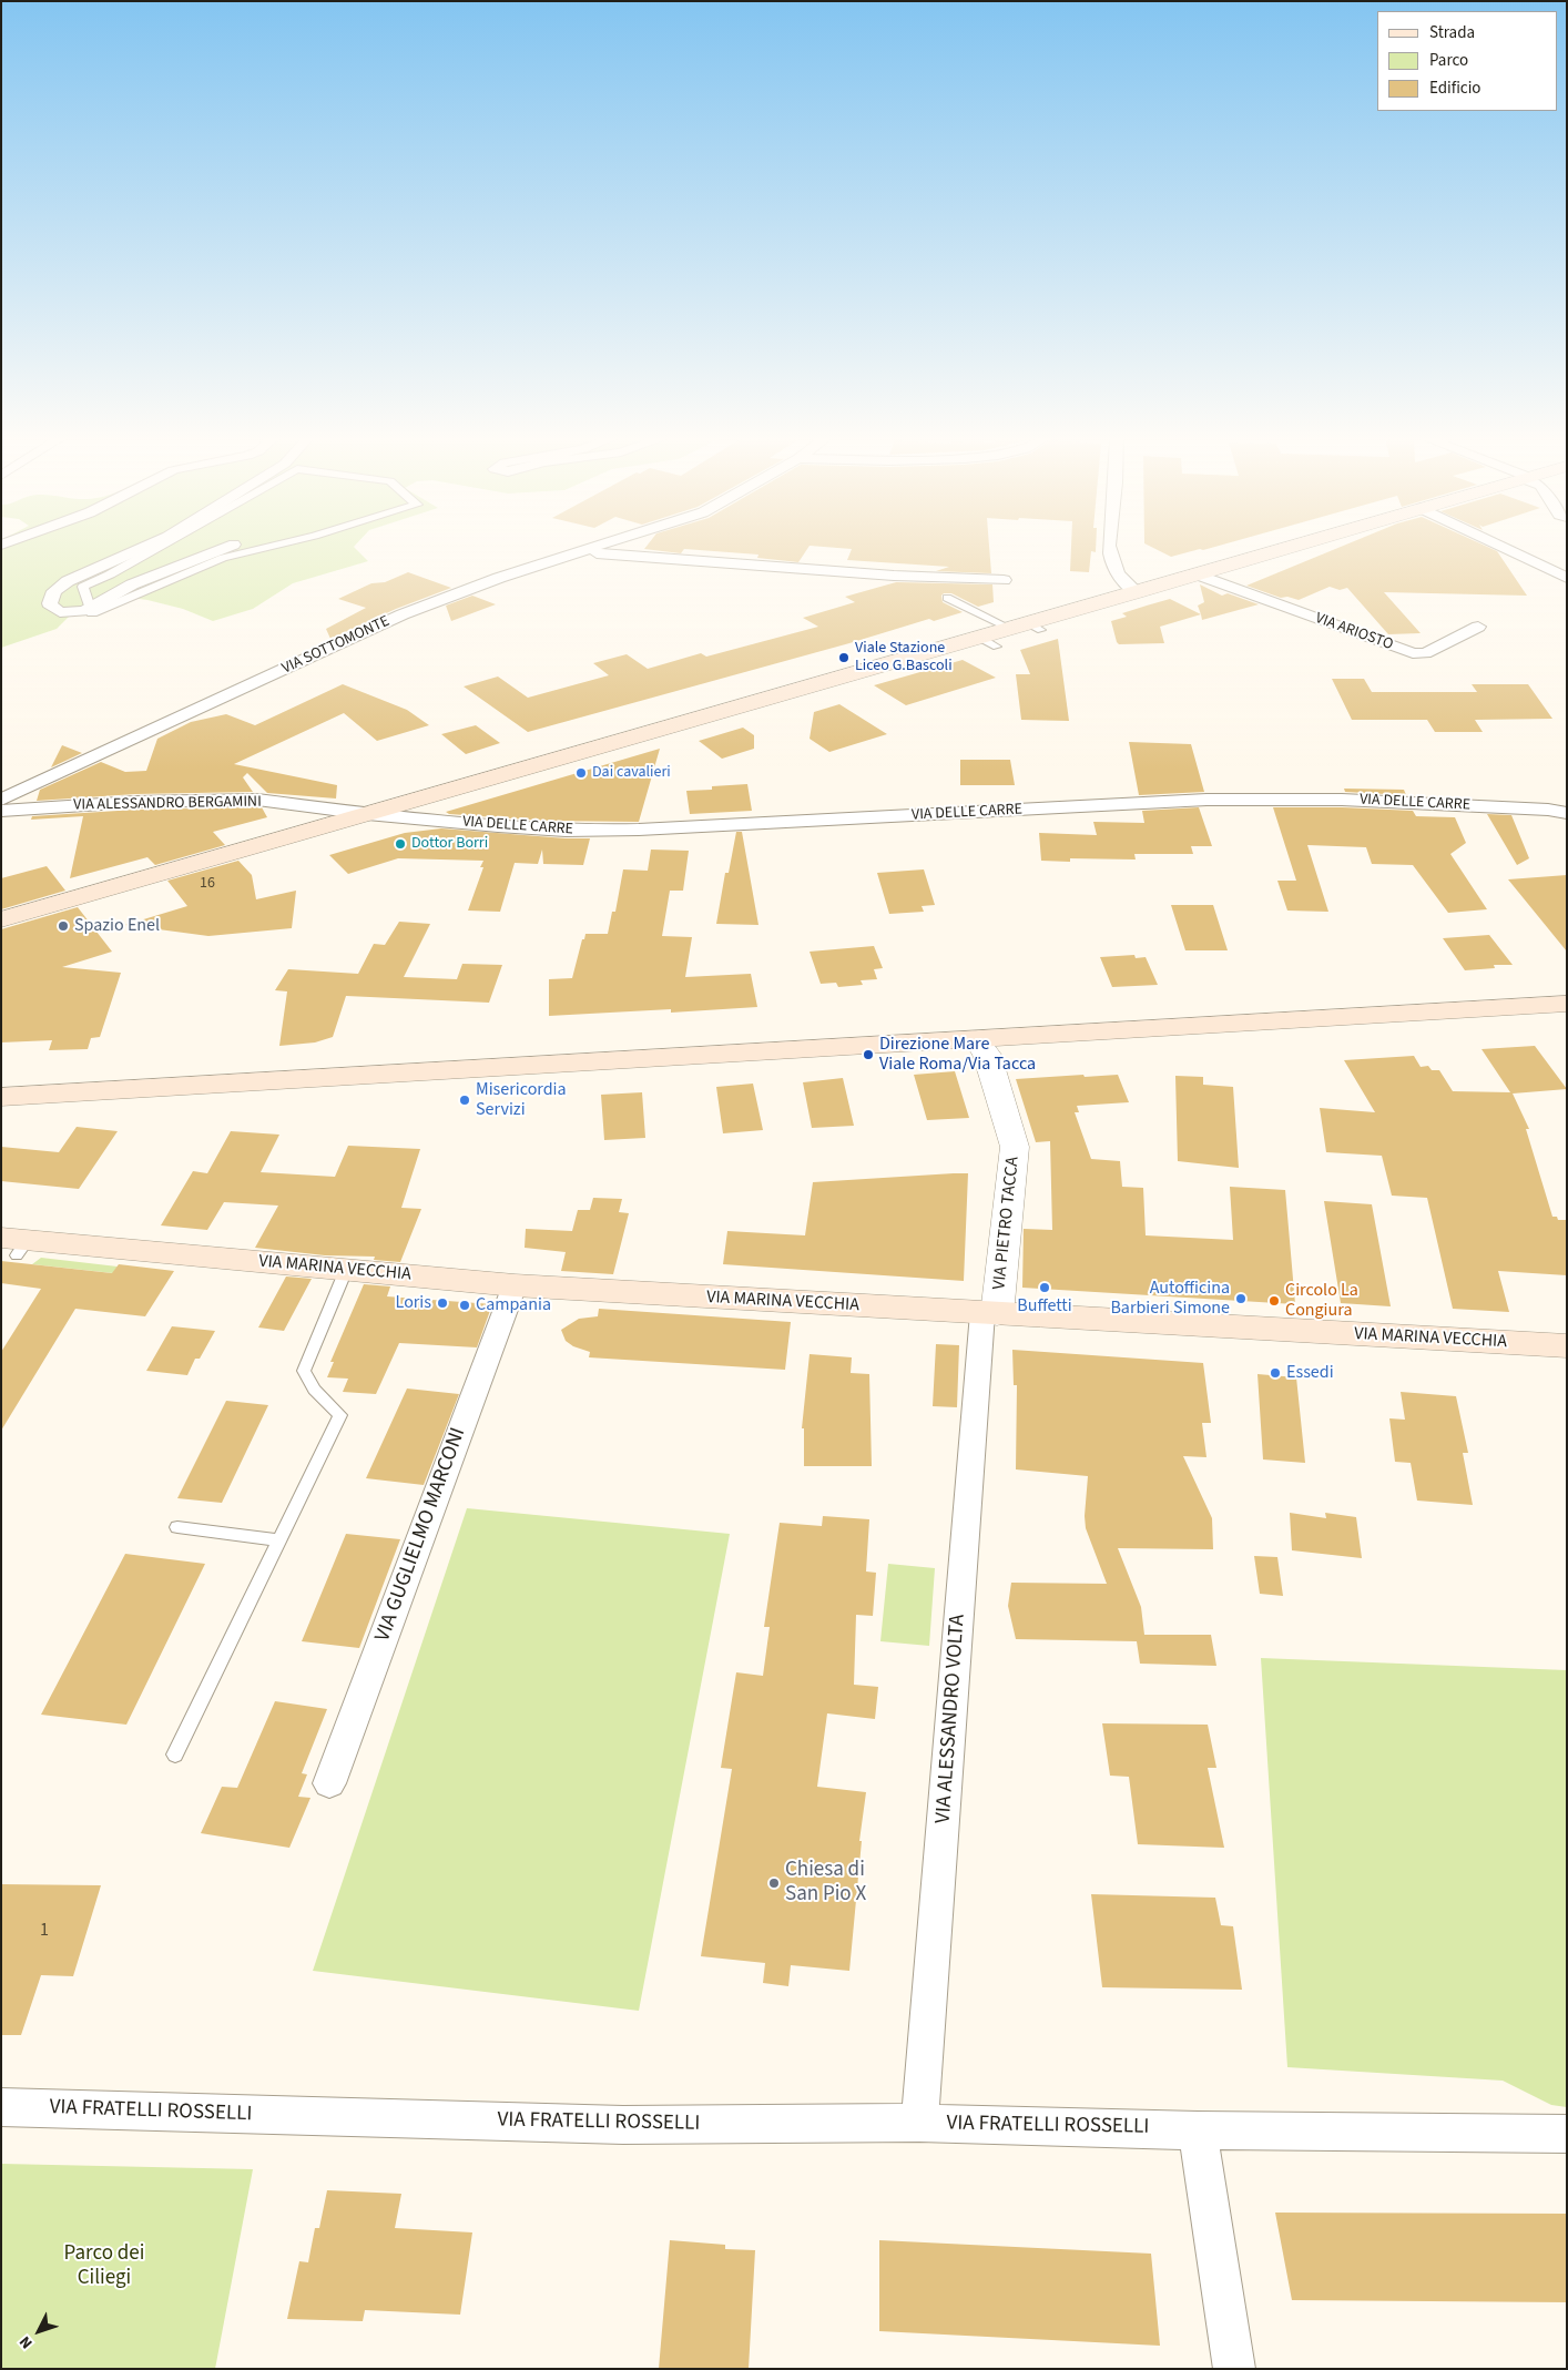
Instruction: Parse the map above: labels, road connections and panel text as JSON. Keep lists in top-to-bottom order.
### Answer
{
  "streets": {
    "main road": ["VIA MARINA VECCHIA"],
    "street": [
      "VIA ARIOSTO",
      "VIA SOTTOMONTE",
      "VIA DELLE CARRE",
      "VIA ALESSANDRO BERGAMINI",
      "VIA PIETRO TACCA",
      "VIA GUGLIELMO MARCONI",
      "VIA ALESSANDRO VOLTA",
      "VIA FRATELLI ROSSELLI"
    ]
  },
  "crossings": [
    ["VIA DELLE CARRE", "VIA ALESSANDRO BERGAMINI"],
    ["VIA PIETRO TACCA", "VIA MARINA VECCHIA"],
    ["VIA PIETRO TACCA", "VIA ALESSANDRO VOLTA"],
    ["VIA MARINA VECCHIA", "VIA GUGLIELMO MARCONI"],
    ["VIA MARINA VECCHIA", "VIA ALESSANDRO VOLTA"],
    ["VIA ALESSANDRO VOLTA", "VIA FRATELLI ROSSELLI"]
  ],
  "parks": ["Parco dei Ciliegi"],
  "places": [
    "Viale Stazione Liceo G.Bascoli",
    "Dai cavalieri",
    "Dottor Borri",
    "Spazio Enel",
    "Direzione Mare Viale Roma/Via Tacca",
    "Misericordia Servizi",
    "Buffetti",
    "Autofficina Barbieri Simone",
    "Circolo La Congiura",
    "Loris",
    "Campania",
    "Essedi",
    "Chiesa di San Pio X"
  ],
  "house_numbers": ["16", "1"],
  "legend": ["Strada", "Parco", "Edificio"],
  "north": "bottom left"
}
